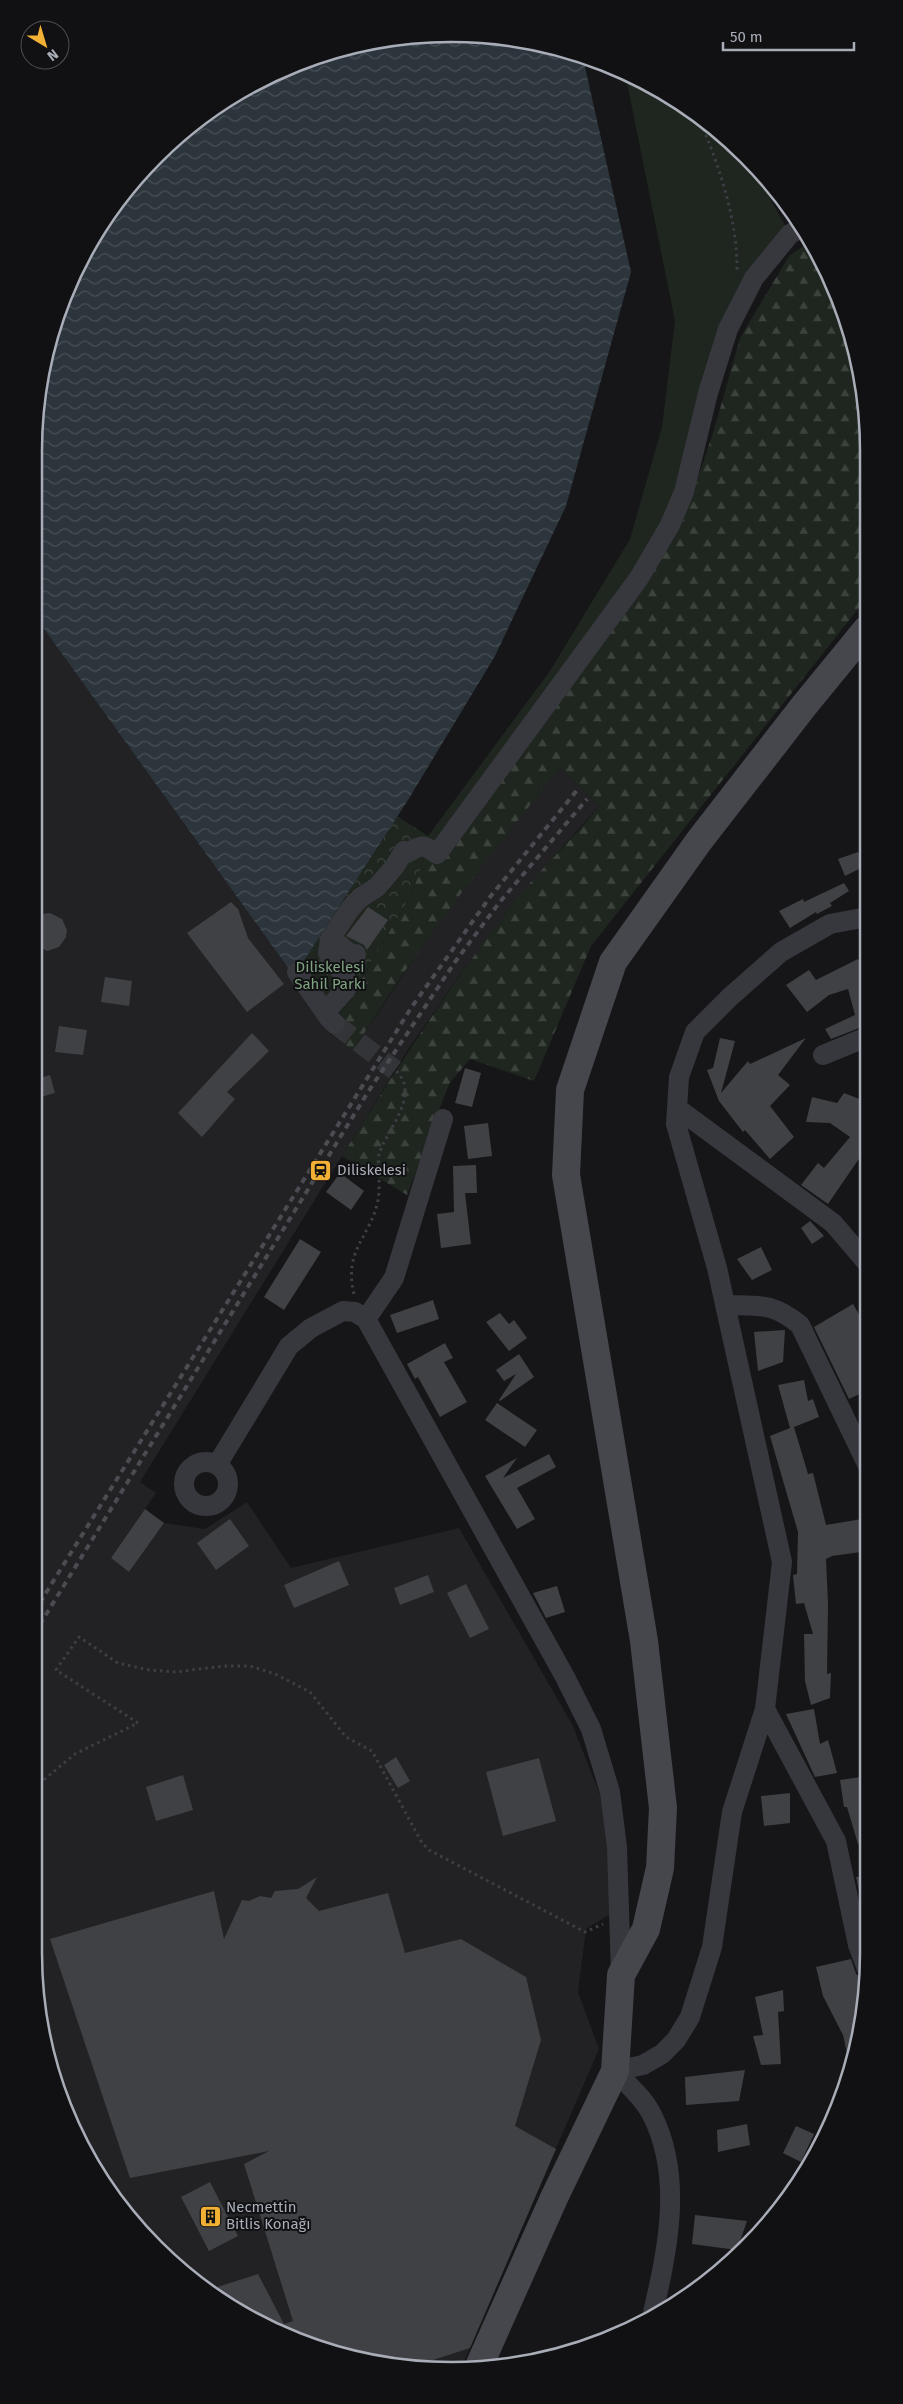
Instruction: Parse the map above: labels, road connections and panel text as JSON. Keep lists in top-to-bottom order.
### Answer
{
  "parks": ["Diliskelesi Sahil Parkı"],
  "places": {
    "station": ["Diliskelesi"],
    "building": ["Necmettin Bitlis Konağı"]
  },
  "scale_bar": "50 m",
  "north": "bottom right"
}
